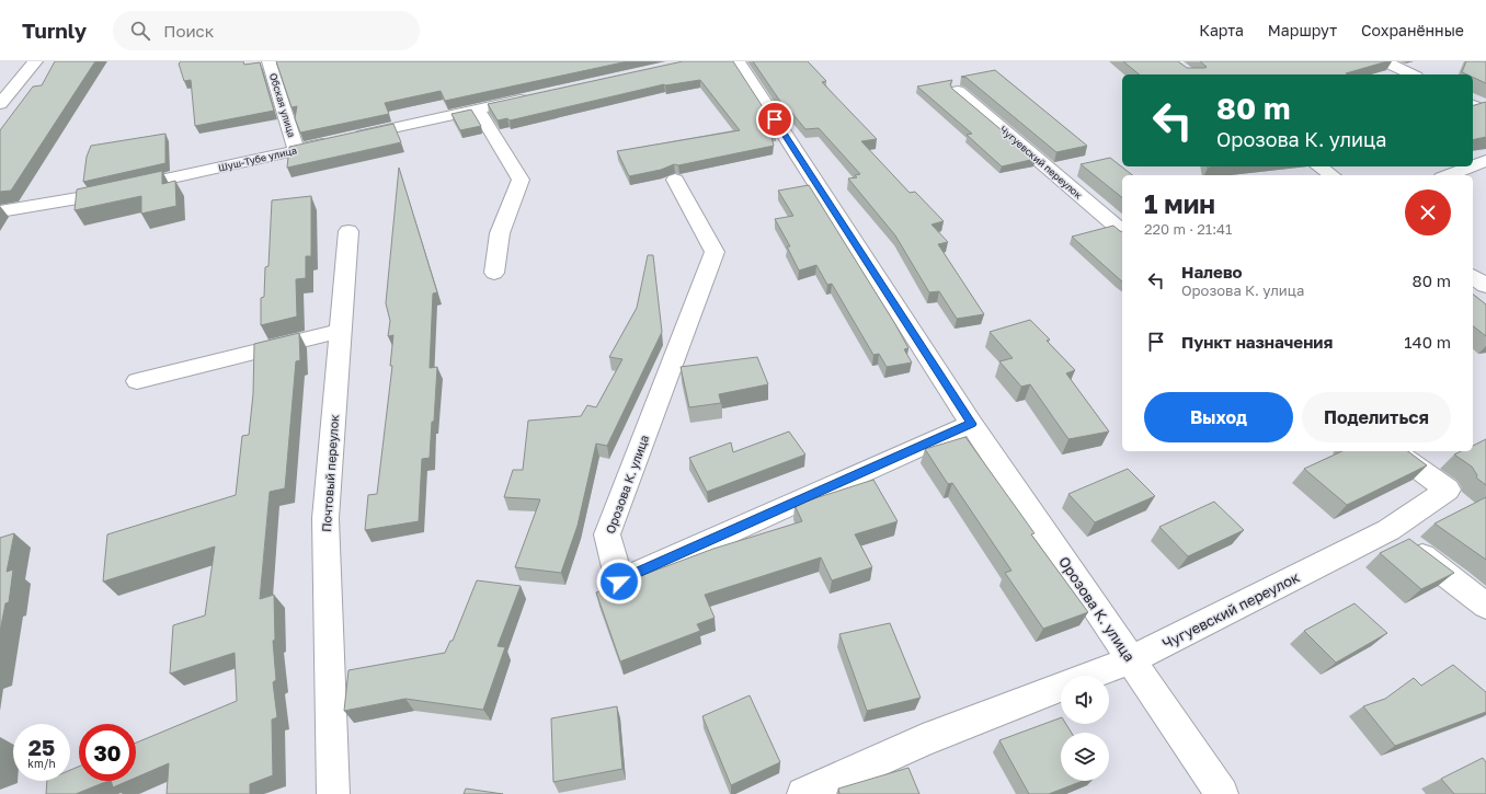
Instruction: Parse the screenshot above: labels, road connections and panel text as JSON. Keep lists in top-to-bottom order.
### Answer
{
  "streets": {
    "street": [
      "Обская улица",
      "Шуш-Тубе улица",
      "Чугуевский переулок",
      "Почтовый переулок",
      "Орозова К. улица"
    ]
  },
  "crossings": [
    ["Обская улица", "Шуш-Тубе улица"],
    ["Чугуевский переулок", "Орозова К. улица"]
  ],
  "page": {
    "header": "Turnly",
    "search": "Поиск",
    "nav": ["Карта", "Маршрут", "Сохранённые"],
    "turn": ["80 m", "Орозова К. улица"],
    "heading": ["1 мин", "220 m · 21:41"],
    "list": [
      {
        "name": "Налево",
        "note": "Орозова К. улица",
        "value": "80 m"
      },
      {
        "name": "Пункт назначения",
        "value": "140 m"
      }
    ],
    "buttons": ["Выход", "Поделиться"],
    "speed": "25 km/h",
    "limit": "30"
  }
}
